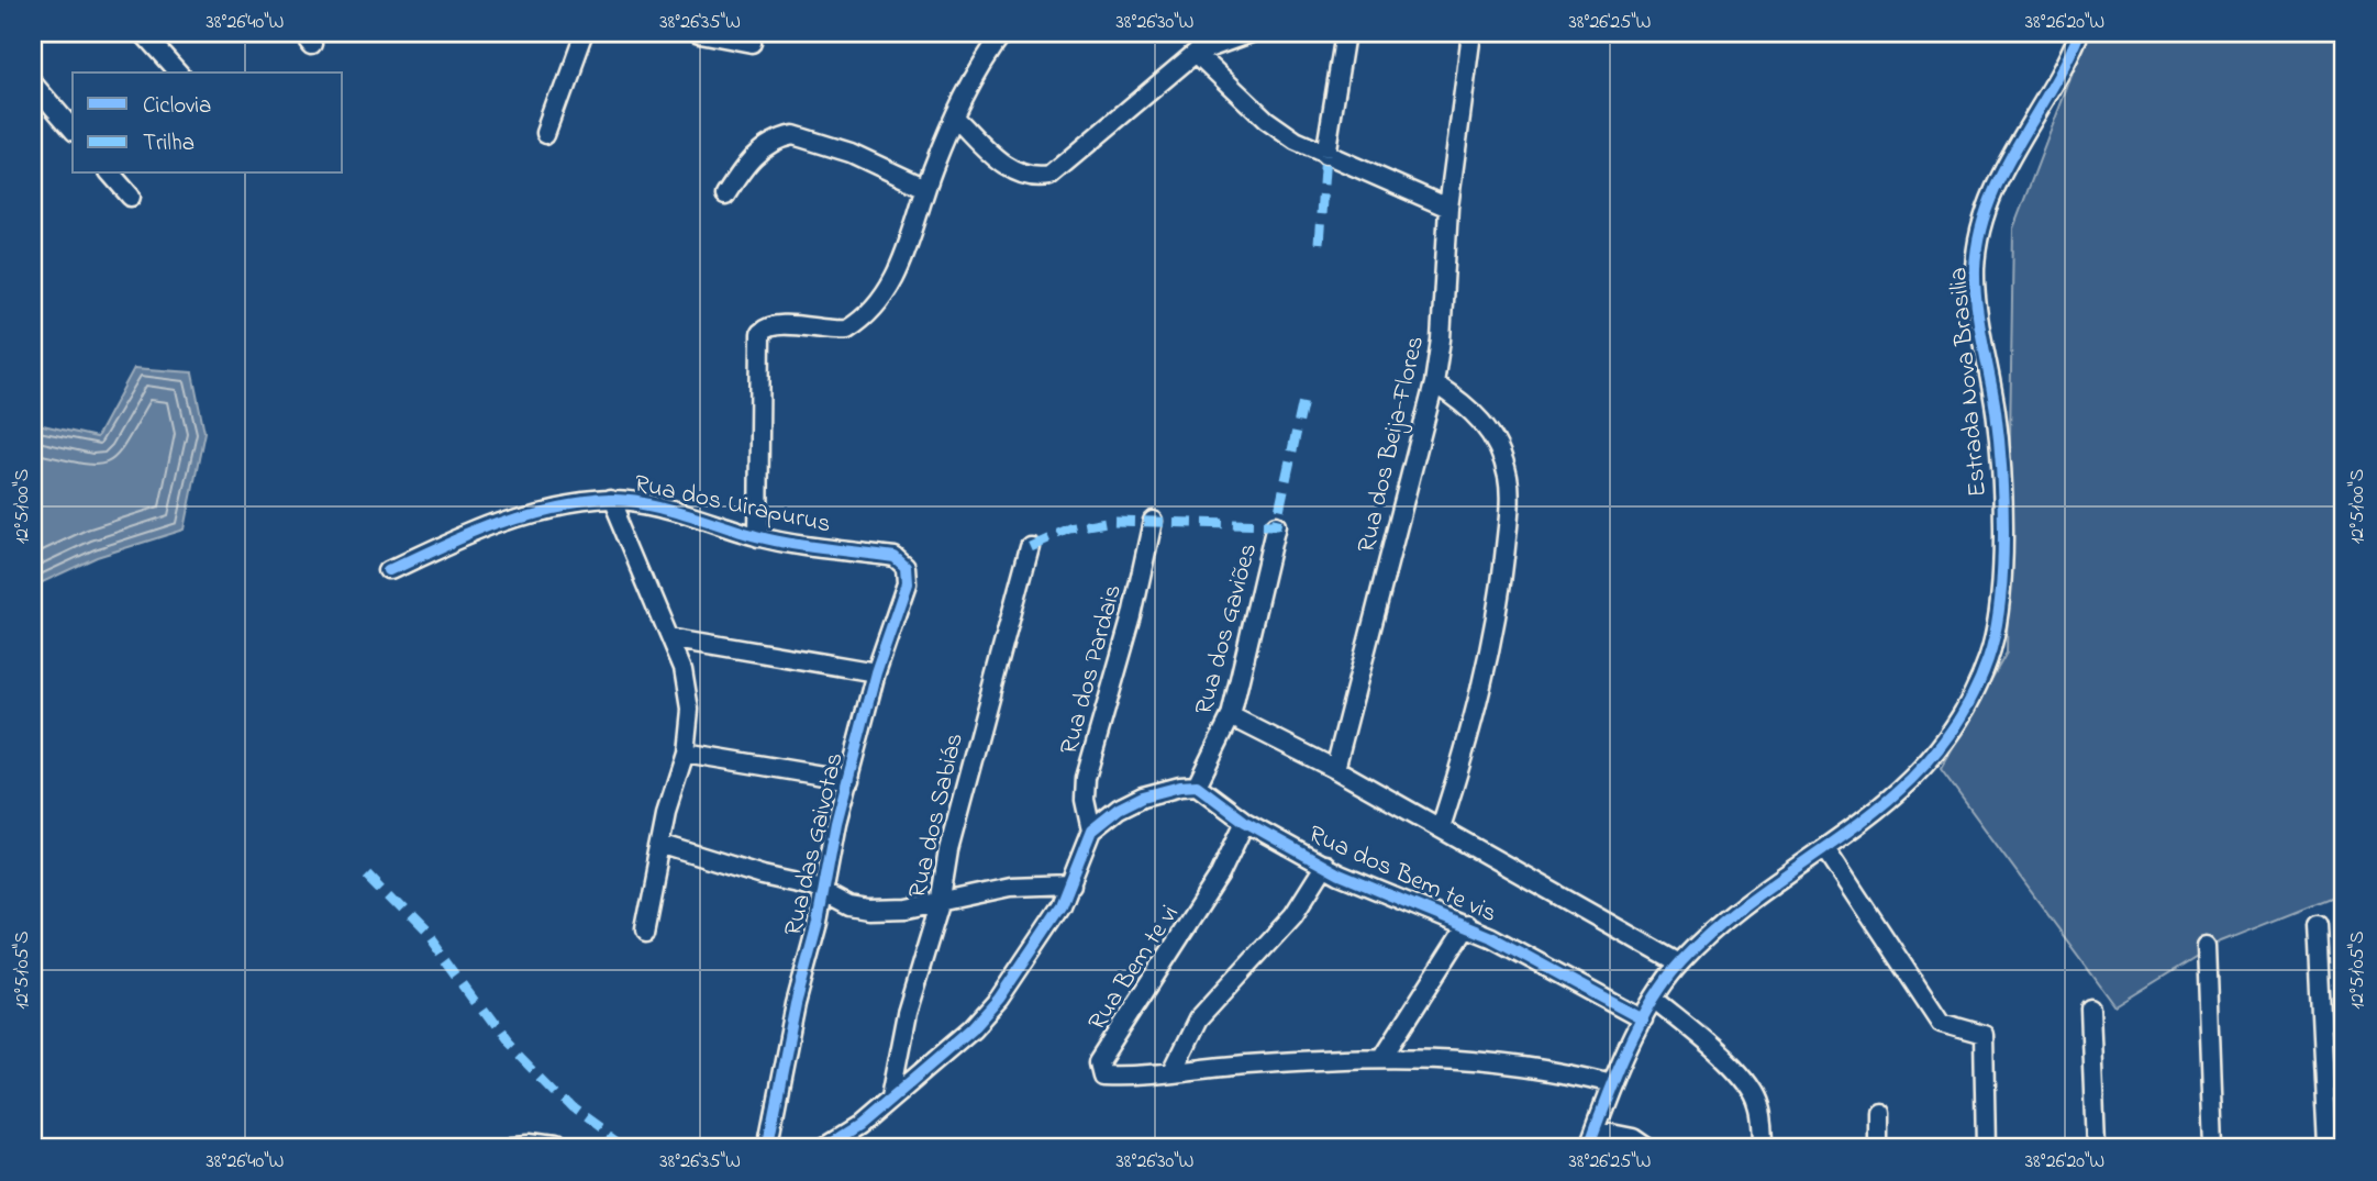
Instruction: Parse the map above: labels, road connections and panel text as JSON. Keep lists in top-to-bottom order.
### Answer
{
  "streets": {
    "street": [
      "Estrada Nova Brasilia",
      "Rua dos Beija-Flores",
      "Rua dos Uirapurus",
      "Rua dos Gaviões",
      "Rua dos Pardais",
      "Rua dos Sabiás",
      "Rua das Gaivotas",
      "Rua dos Bem te vis",
      "Rua Bem te vi"
    ]
  },
  "crossings": [
    ["Estrada Nova Brasilia", "Rua dos Bem te vis"],
    ["Estrada Nova Brasilia", "Rua Bem te vi"],
    ["Rua dos Beija-Flores", "Rua dos Bem te vis"],
    ["Rua dos Uirapurus", "Rua das Gaivotas"],
    ["Rua dos Gaviões", "Rua dos Bem te vis"],
    ["Rua dos Bem te vis", "Rua Bem te vi"]
  ],
  "legend": ["Ciclovia", "Trilha"],
  "coordinates": [
    "38°26'40\"W",
    "38°26'35\"W",
    "38°26'30\"W",
    "38°26'25\"W",
    "38°26'20\"W",
    "12°51'00\"S",
    "12°51'05\"S"
  ]
}
